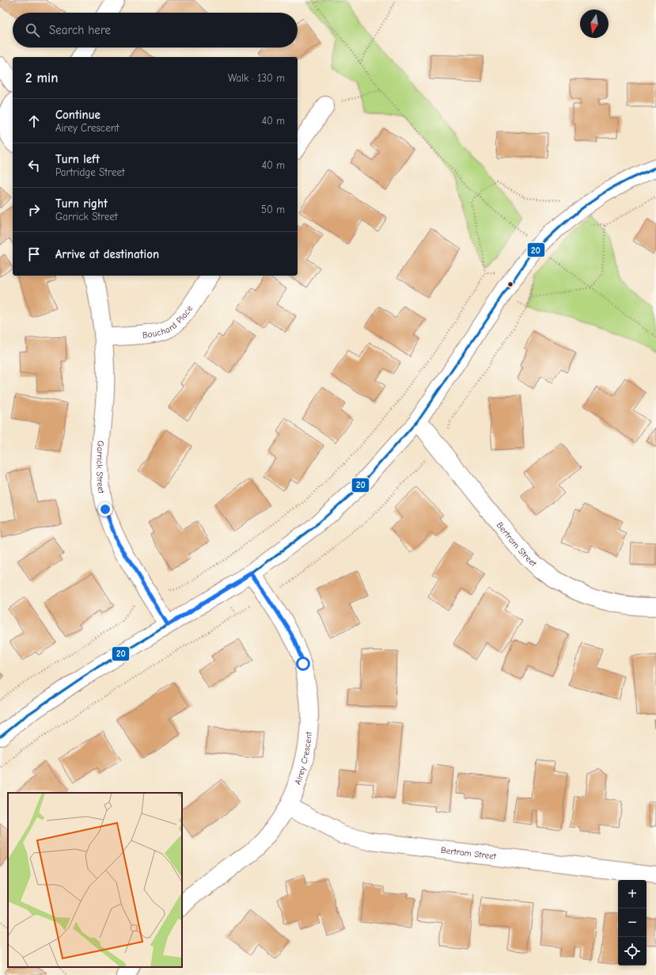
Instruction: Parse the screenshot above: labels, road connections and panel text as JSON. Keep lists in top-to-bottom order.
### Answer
{
  "streets": {
    "street": [
      "Bouchard Place",
      "Garrick Street",
      "Bertram Street",
      "Airey Crescent"
    ]
  },
  "crossings": [
    ["Bouchard Place", "Garrick Street"],
    ["Bertram Street", "Airey Crescent"]
  ],
  "lines": ["transit line 20"],
  "north": "bottom",
  "page": {
    "search": "Search here",
    "heading": ["2 min", "Walk · 130 m"],
    "list": [
      ["Continue", "Airey Crescent", "40 m"],
      ["Turn left", "Partridge Street", "40 m"],
      ["Turn right", "Garrick Street", "50 m"],
      "Arrive at destination"
    ],
    "map_buttons": ["+", "−"]
  }
}
